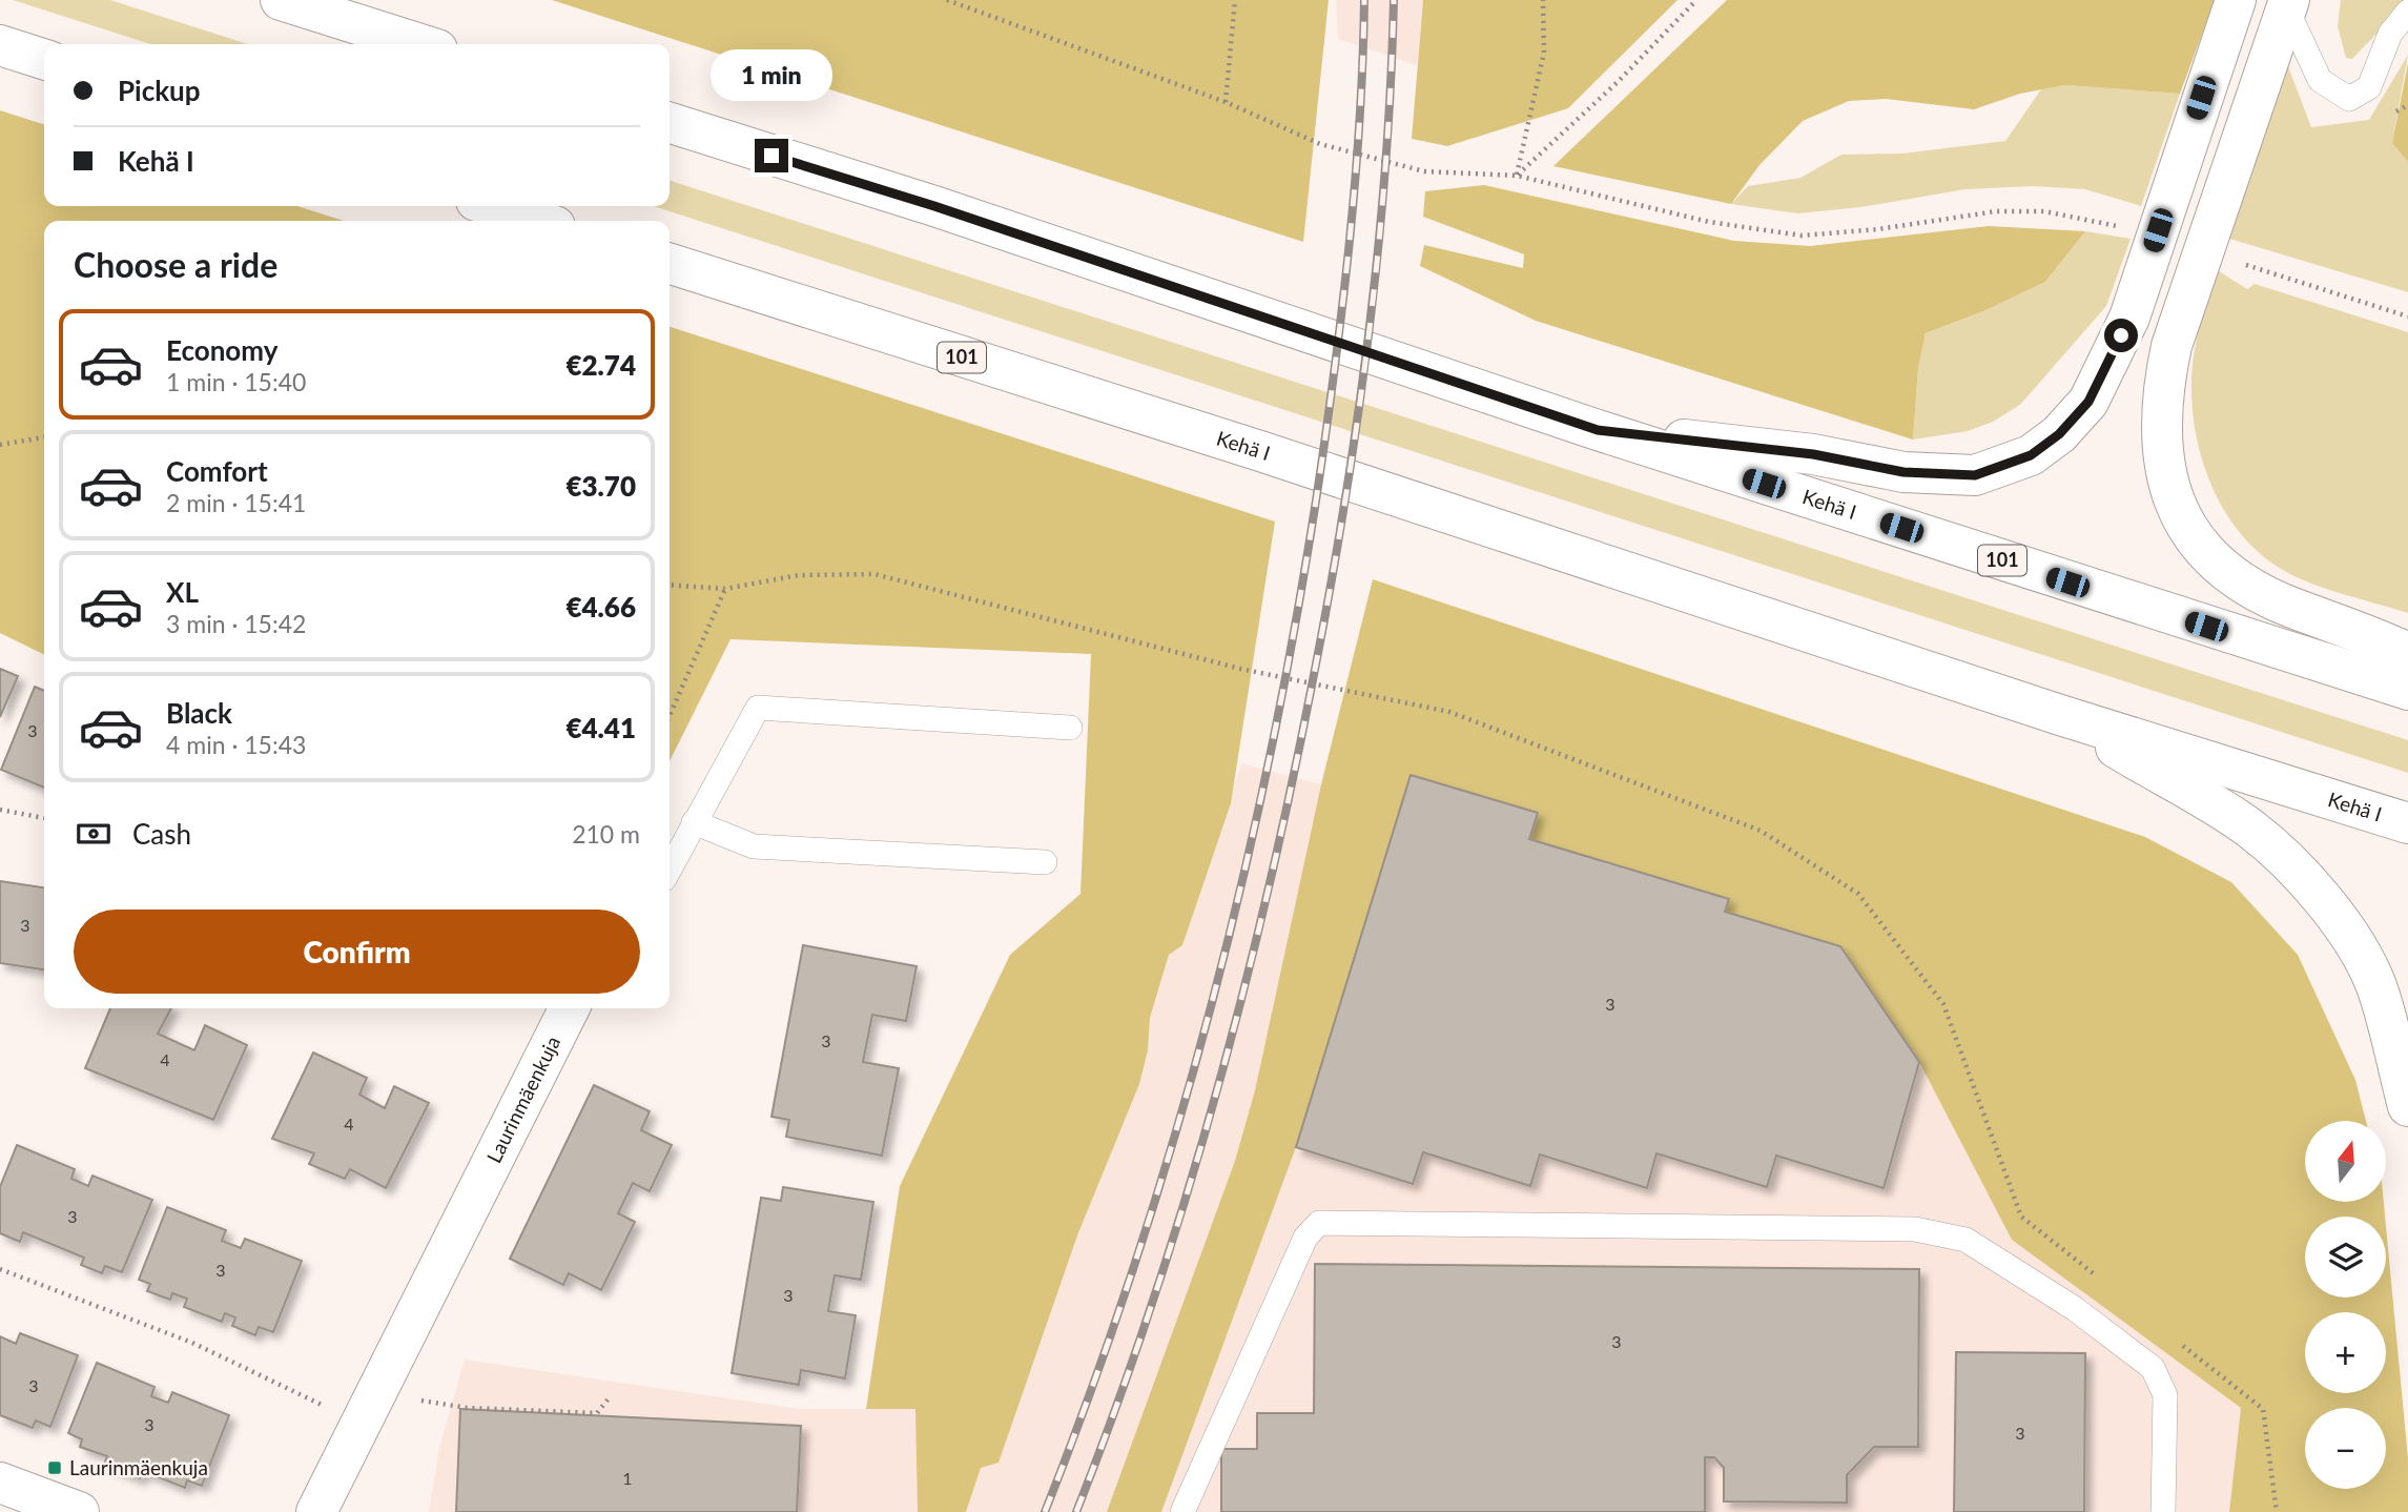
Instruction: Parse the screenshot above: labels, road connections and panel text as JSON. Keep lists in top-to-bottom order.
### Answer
{
  "streets": {
    "main road": ["101", "Kehä I", "Laurinmäenkuja"]
  },
  "places": {
    "transit": ["Laurinmäenkuja"]
  },
  "house_numbers": [
    "3",
    "3",
    "3",
    "3",
    "4",
    "4",
    "3",
    "3",
    "3",
    "3",
    "3",
    "3",
    "3",
    "1"
  ],
  "north": "top",
  "page": {
    "banner": ["Pickup", "Kehä I"],
    "bubble": "1 min",
    "heading": "Choose a ride",
    "list": [
      {
        "name": "Economy",
        "note": "1 min · 15:40",
        "value": "€2.74"
      },
      {
        "name": "Comfort",
        "note": "2 min · 15:41",
        "value": "€3.70"
      },
      {
        "name": "XL",
        "note": "3 min · 15:42",
        "value": "€4.66"
      },
      {
        "name": "Black",
        "note": "4 min · 15:43",
        "value": "€4.41"
      }
    ],
    "pay": ["Cash", "210 m"],
    "buttons": "Confirm",
    "map_buttons": ["+", "−"]
  }
}
